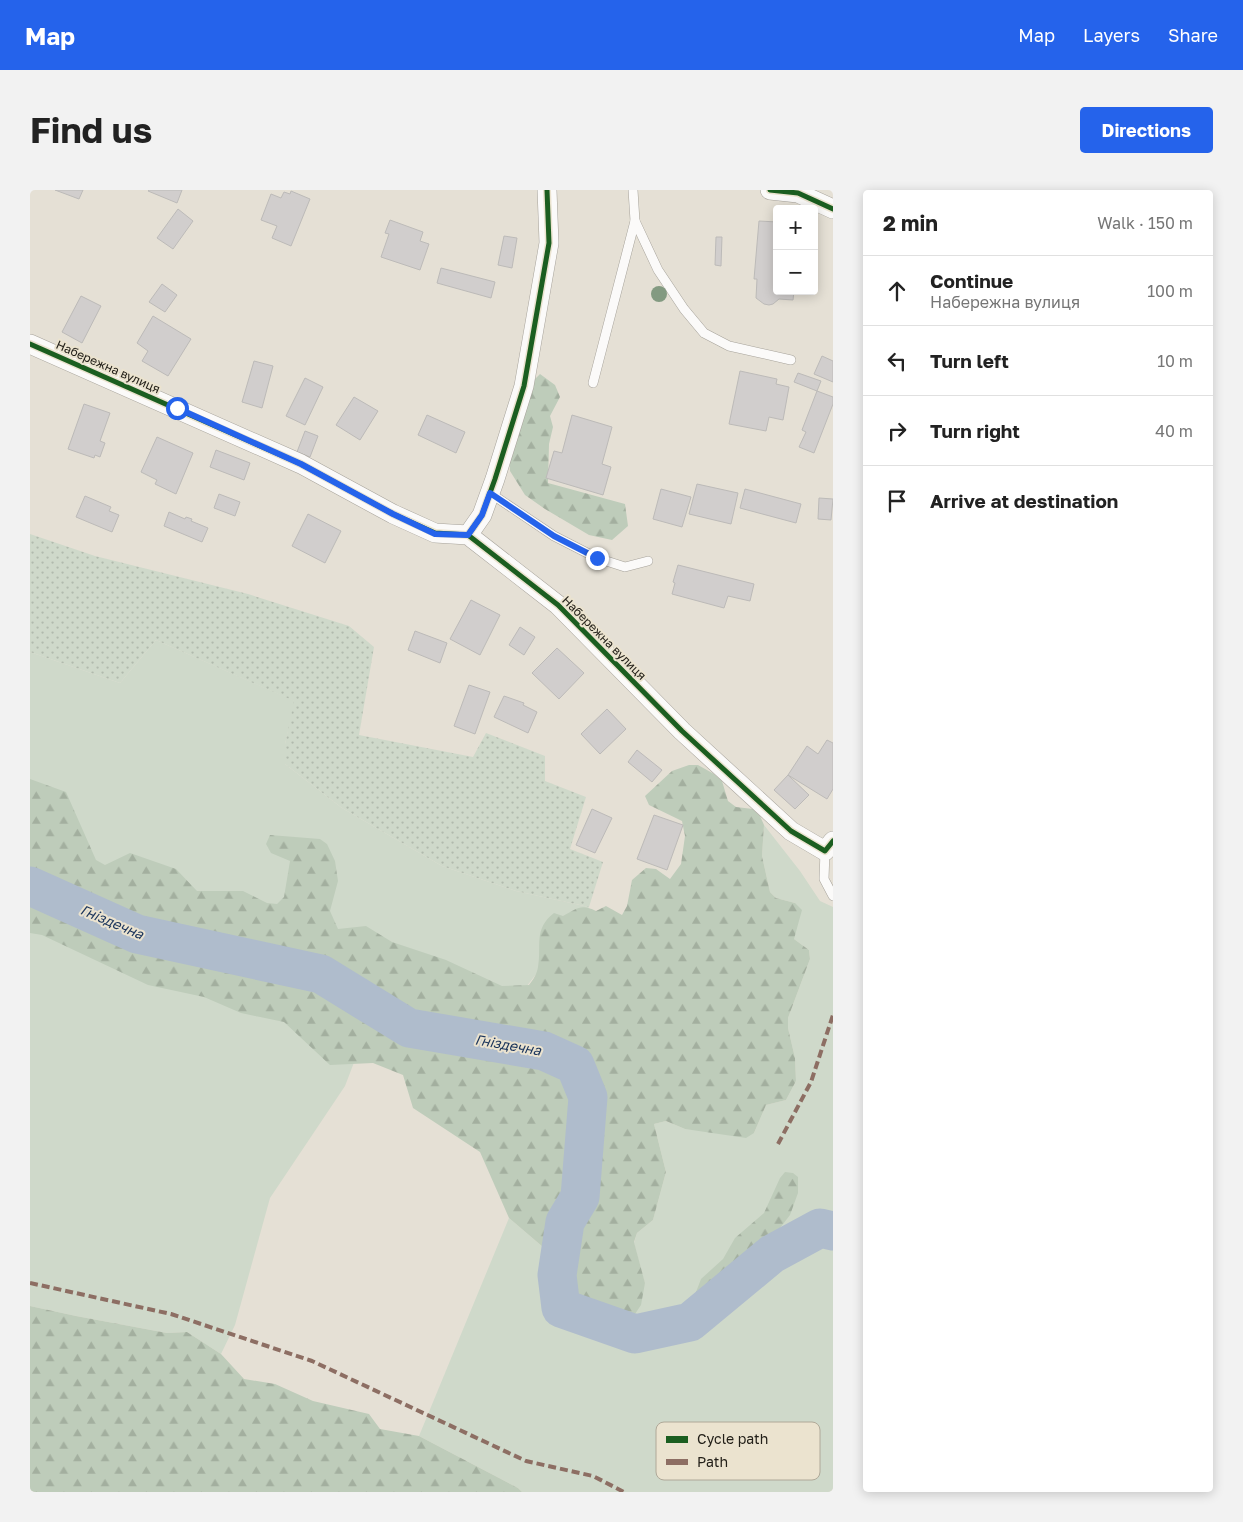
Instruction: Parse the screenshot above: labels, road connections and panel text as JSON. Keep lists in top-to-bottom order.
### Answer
{
  "streets": {
    "street": ["Набережна вулиця"]
  },
  "water": ["Гніздечна"],
  "legend": ["Cycle path", "Path"],
  "page": {
    "header": "Map",
    "nav": ["Map", "Layers", "Share"],
    "buttons": "Directions",
    "title": "Find us",
    "heading": ["2 min", "Walk · 150 m"],
    "map_buttons": ["+", "−"],
    "list": [
      ["Continue", "Набережна вулиця", "100 m"],
      ["Turn left", "10 m"],
      ["Turn right", "40 m"],
      "Arrive at destination"
    ]
  }
}
